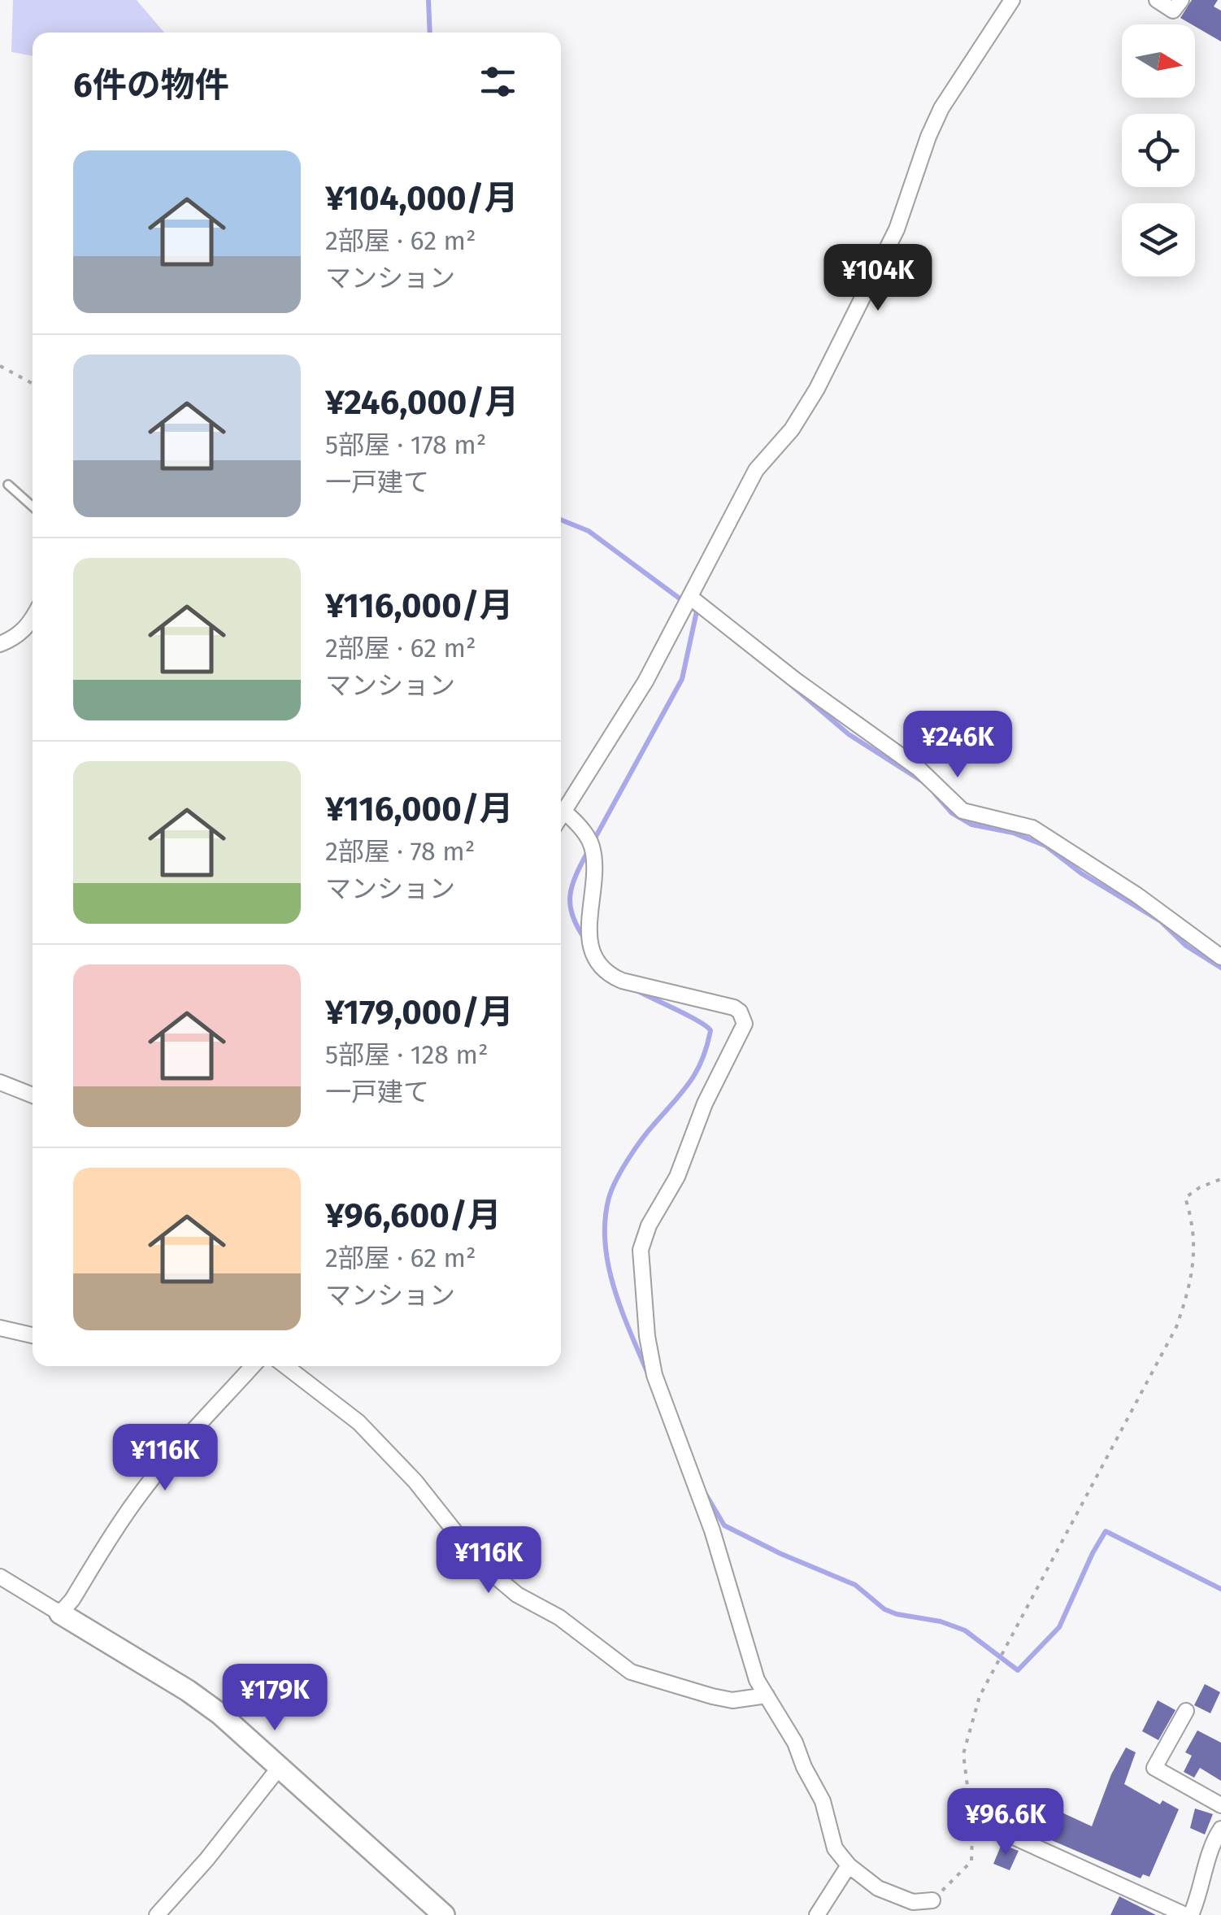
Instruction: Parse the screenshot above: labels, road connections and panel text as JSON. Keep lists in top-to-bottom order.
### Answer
{
  "north": "right",
  "page": {
    "heading": "6件の物件",
    "list": [
      {
        "name": "¥104,000/月",
        "note": "2部屋 · 62 m² · マンション"
      },
      {
        "name": "¥246,000/月",
        "note": "5部屋 · 178 m² · 一戸建て"
      },
      {
        "name": "¥116,000/月",
        "note": "2部屋 · 62 m² · マンション"
      },
      {
        "name": "¥116,000/月",
        "note": "2部屋 · 78 m² · マンション"
      },
      {
        "name": "¥179,000/月",
        "note": "5部屋 · 128 m² · 一戸建て"
      },
      {
        "name": "¥96,600/月",
        "note": "2部屋 · 62 m² · マンション"
      }
    ],
    "price": [
      "¥104K",
      "¥246K",
      "¥116K",
      "¥116K",
      "¥179K",
      "¥96.6K"
    ]
  }
}
